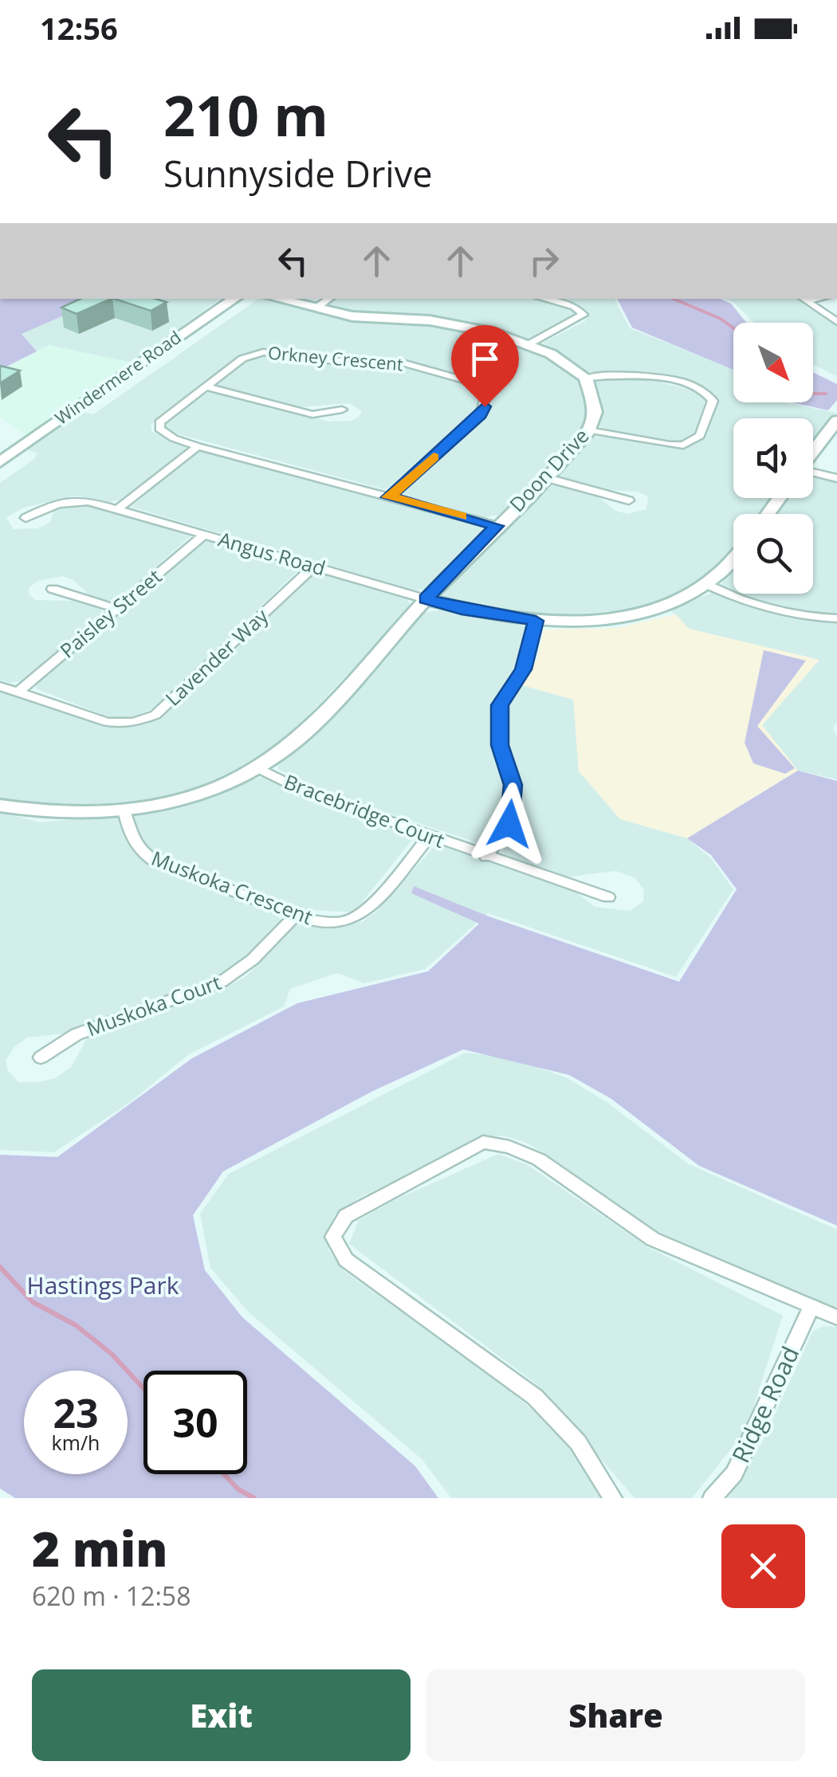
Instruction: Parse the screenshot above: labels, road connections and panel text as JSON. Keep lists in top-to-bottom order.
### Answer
{
  "streets": {
    "street": [
      "Orkney Crescent",
      "Windermere Road",
      "Doon Drive",
      "Angus Road",
      "Paisley Street",
      "Lavender Way",
      "Bracebridge Court",
      "Muskoka Crescent",
      "Muskoka Court",
      "Ridge Road"
    ]
  },
  "crossings": [
    ["Orkney Crescent", "Doon Drive"],
    ["Doon Drive", "Angus Road"],
    ["Doon Drive", "Bracebridge Court"],
    ["Doon Drive", "Muskoka Crescent"],
    ["Angus Road", "Paisley Street"],
    ["Angus Road", "Lavender Way"],
    ["Paisley Street", "Lavender Way"],
    ["Bracebridge Court", "Muskoka Crescent"],
    ["Muskoka Crescent", "Muskoka Court"]
  ],
  "parks": ["Hastings Park"],
  "north": "bottom right",
  "page": {
    "status": "12:56",
    "turn": ["210 m", "Sunnyside Drive"],
    "speed": "23 km/h",
    "limit": "30",
    "heading": ["2 min", "620 m · 12:58"],
    "buttons": ["Exit", "Share"]
  }
}
